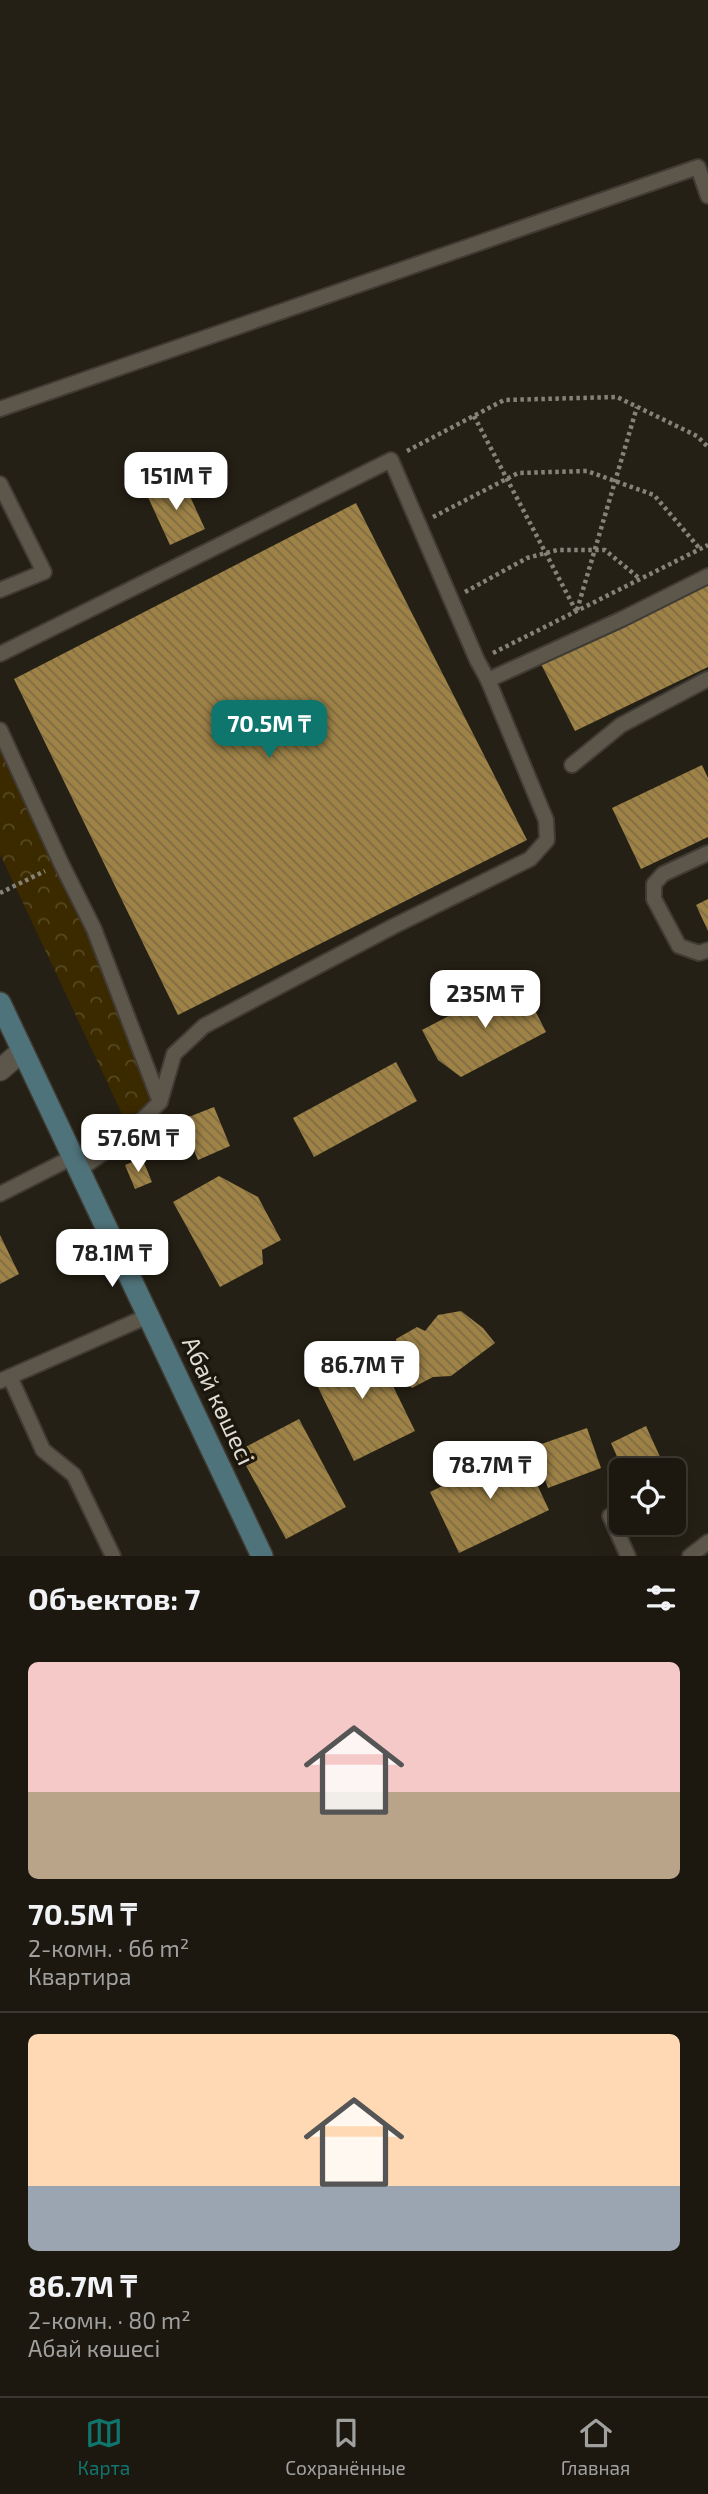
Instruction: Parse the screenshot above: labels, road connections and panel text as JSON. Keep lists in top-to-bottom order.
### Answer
{
  "streets": {
    "main road": ["Абай көшесі"]
  },
  "page": {
    "price": [
      "151M ₸",
      "70.5M ₸",
      "235M ₸",
      "57.6M ₸",
      "78.1M ₸",
      "86.7M ₸",
      "78.7M ₸"
    ],
    "heading": "Объектов: 7",
    "list": [
      {
        "name": "70.5M ₸",
        "note": "2-комн. · 66 m² · Квартира"
      },
      {
        "name": "86.7M ₸",
        "note": "2-комн. · 80 m² · Абай көшесі"
      }
    ],
    "tabs": ["Карта", "Сохранённые", "Главная"]
  }
}
